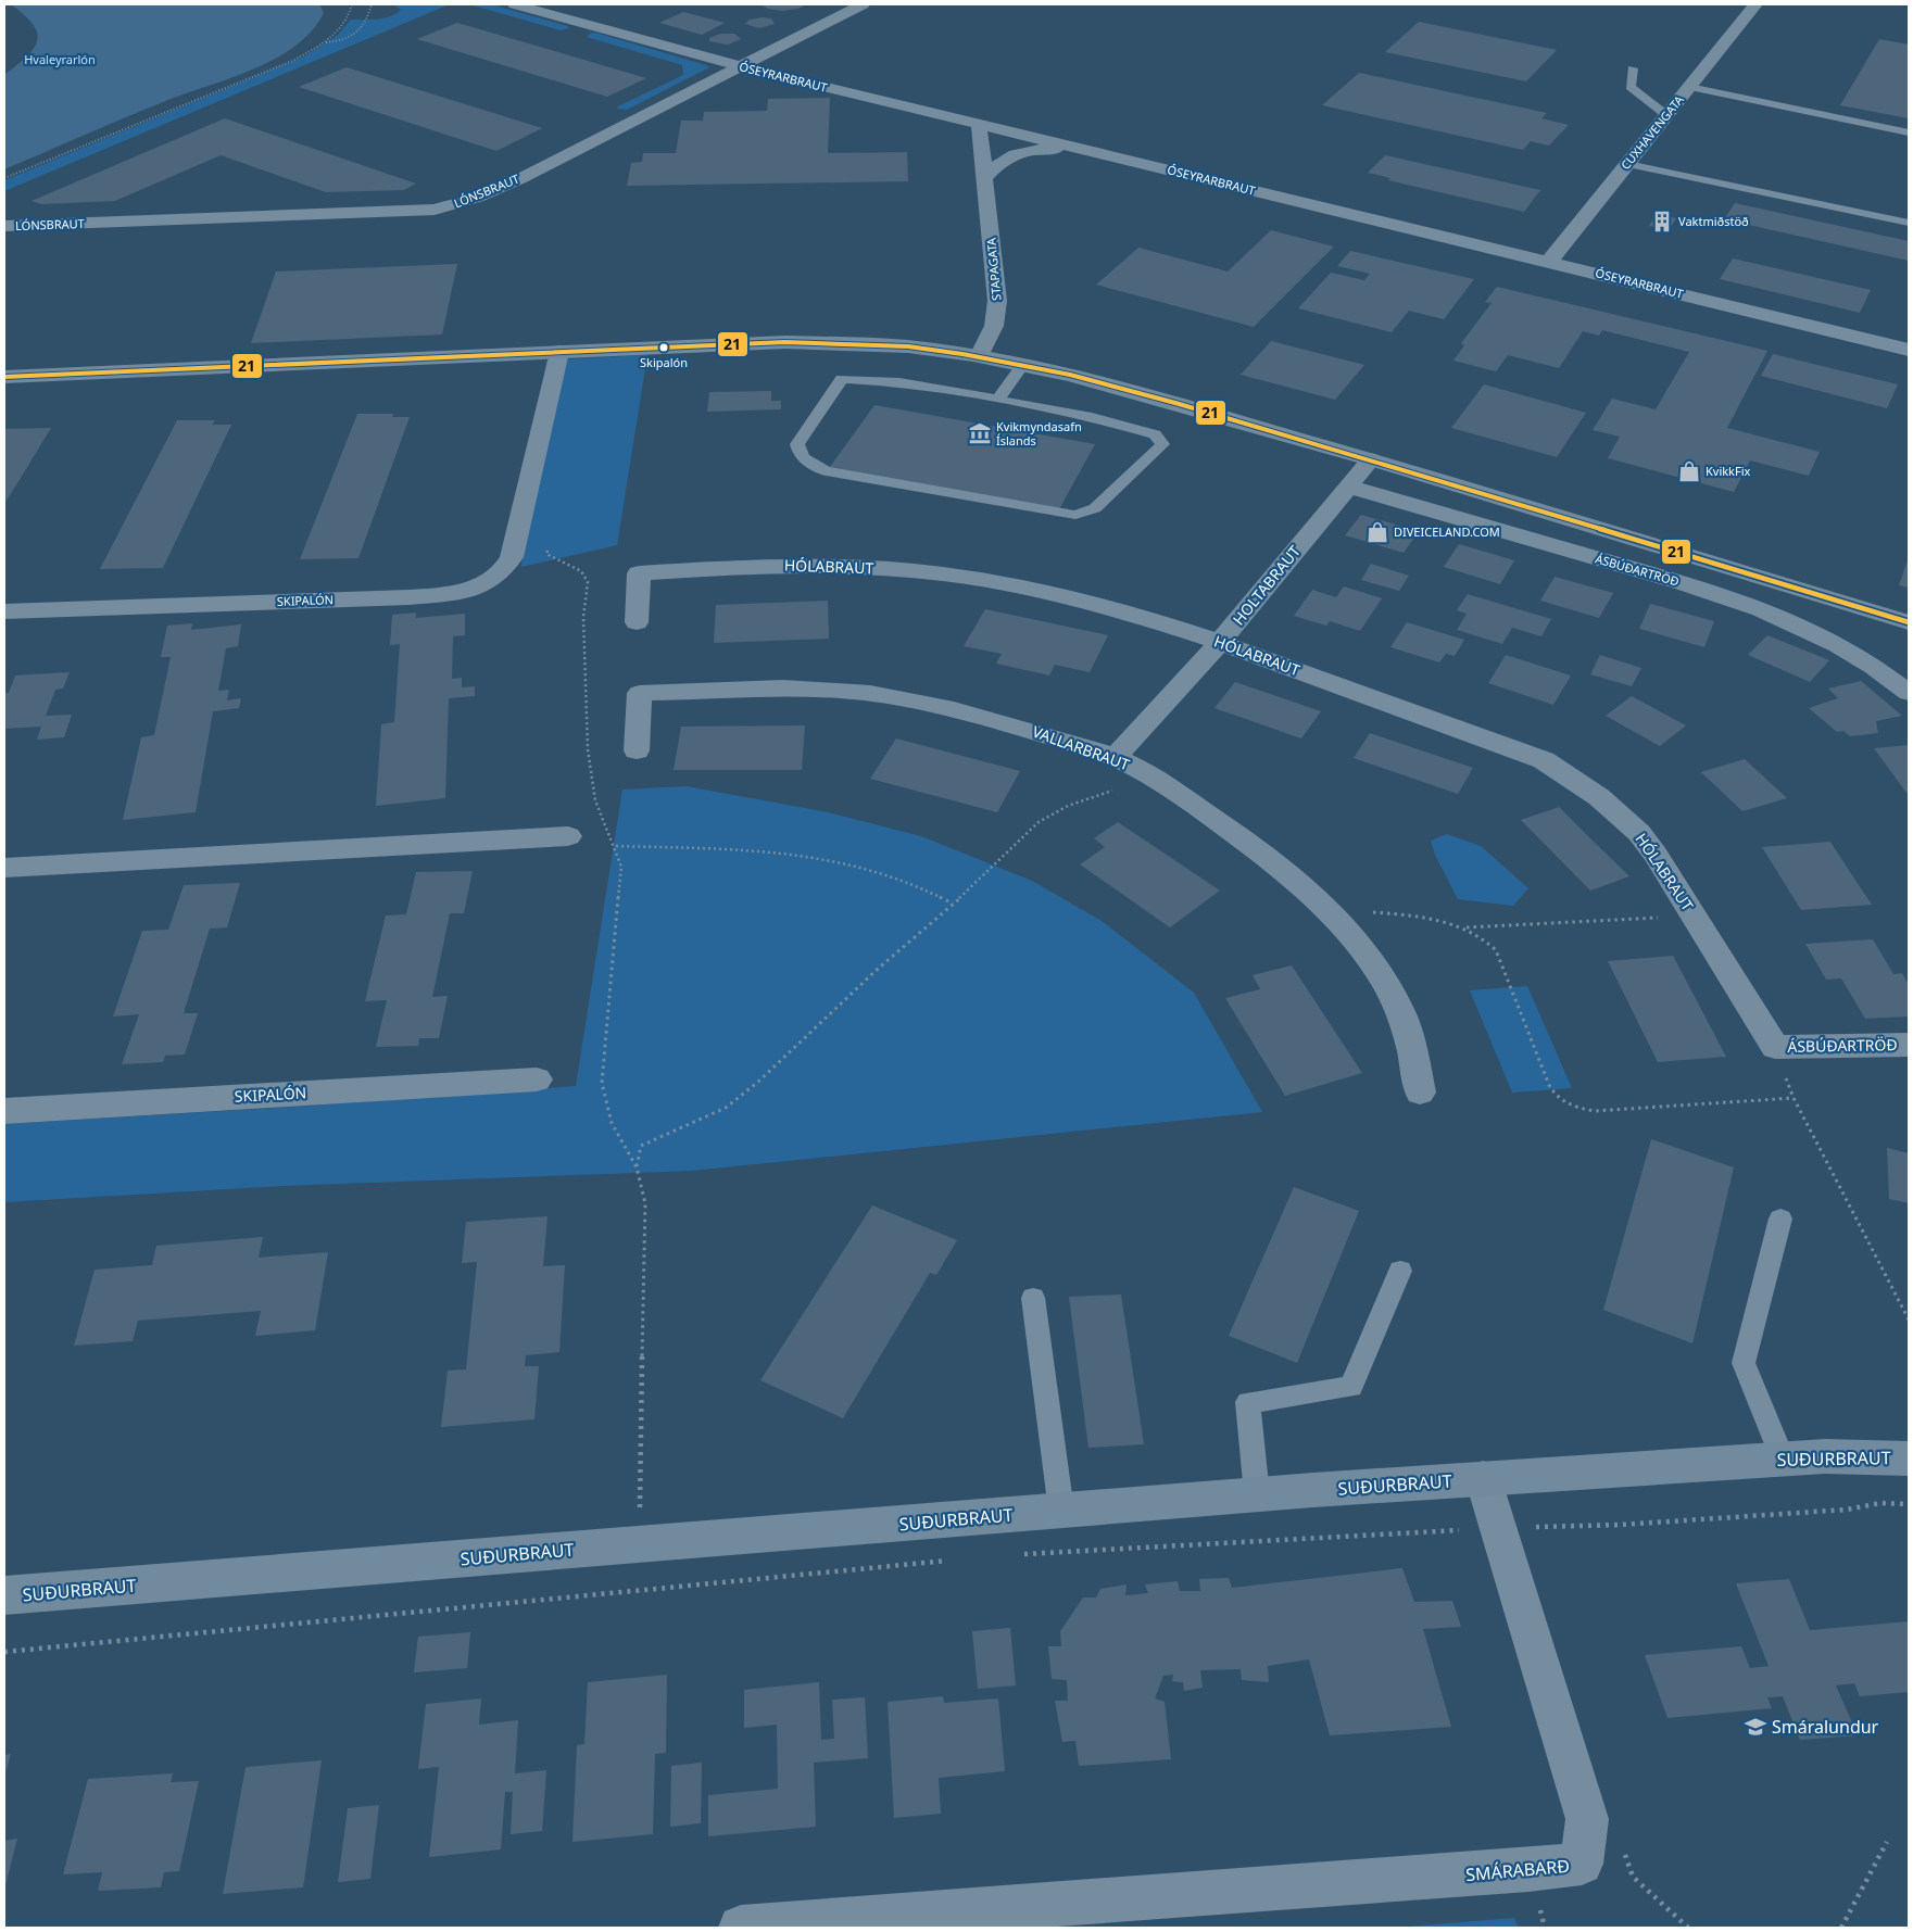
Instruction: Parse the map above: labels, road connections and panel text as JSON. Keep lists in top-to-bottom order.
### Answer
{
  "streets": {
    "street": [
      "ÓSEYRARBRAUT",
      "CUXHAVENGATA",
      "LÓNSBRAUT",
      "STAPAGATA",
      "HÓLABRAUT",
      "ÁSBÚÐARTRÖÐ",
      "HOLTABRAUT",
      "SKIPALÓN",
      "VALLARBRAUT",
      "SUÐURBRAUT",
      "SMÁRABARÐ"
    ]
  },
  "crossings": [
    ["ÓSEYRARBRAUT", "CUXHAVENGATA"],
    ["ÓSEYRARBRAUT", "LÓNSBRAUT"],
    ["ÓSEYRARBRAUT", "STAPAGATA"],
    ["HÓLABRAUT", "ÁSBÚÐARTRÖÐ"],
    ["HÓLABRAUT", "HOLTABRAUT"],
    ["ÁSBÚÐARTRÖÐ", "HOLTABRAUT"],
    ["HOLTABRAUT", "VALLARBRAUT"],
    ["SUÐURBRAUT", "SMÁRABARÐ"]
  ],
  "parks": ["Hvaleyrarlón"],
  "places": {
    "building": ["Vaktmiðstöð"],
    "other": ["Skipalón"],
    "museum": ["Kvikmyndasafn Íslands"],
    "shop": ["KvikkFix", "DIVEICELAND.COM"],
    "school or university": ["Smáralundur"]
  },
  "lines": ["transit line 21"]
}
